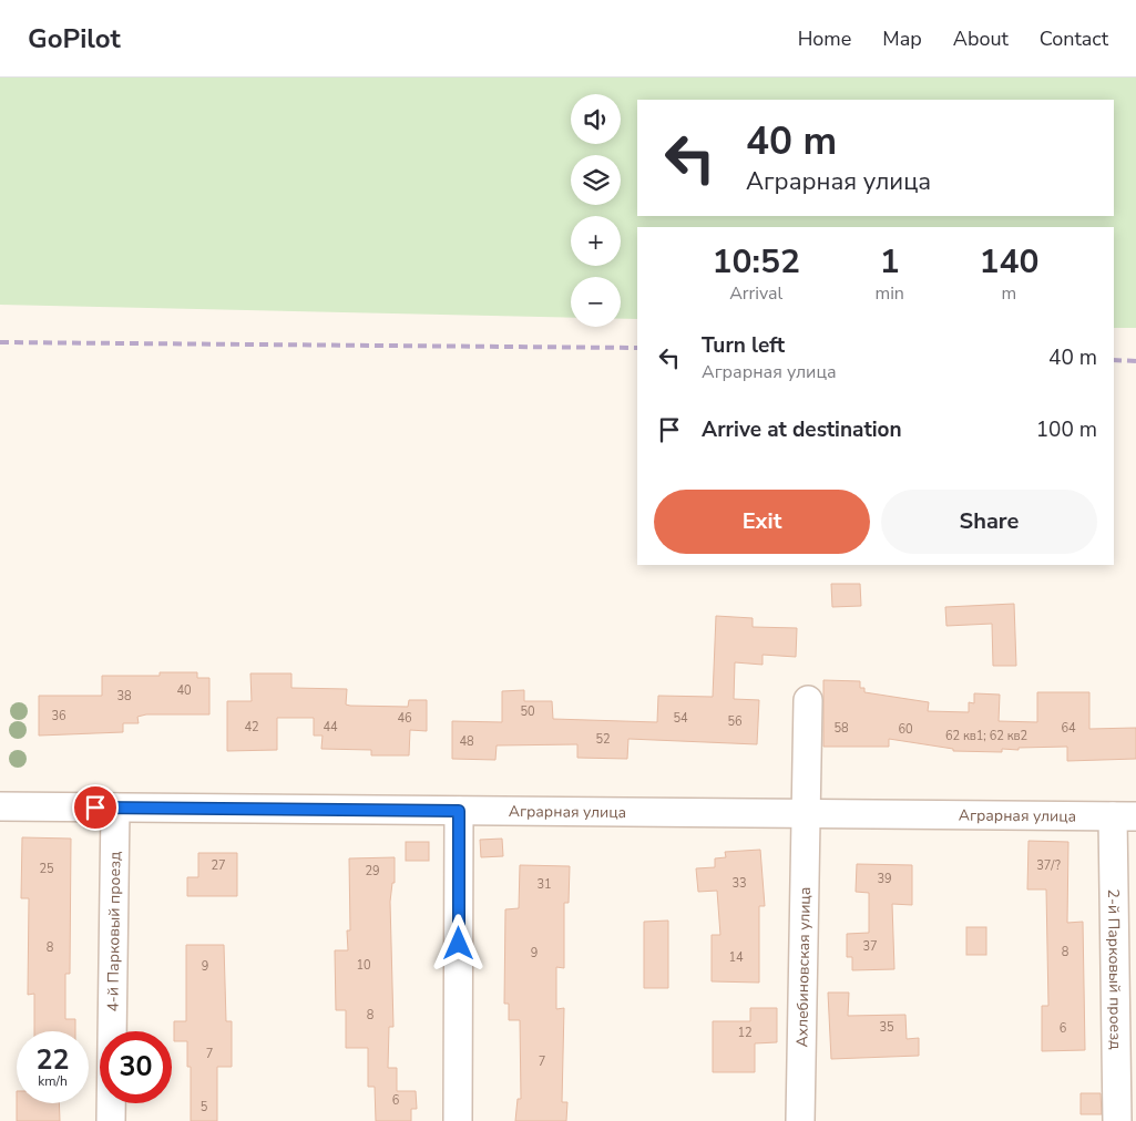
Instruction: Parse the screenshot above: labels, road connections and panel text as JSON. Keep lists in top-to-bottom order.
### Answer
{
  "streets": {
    "street": [
      "Аграрная улица",
      "4-й Парковый проезд",
      "Ахлебиновская улица",
      "2-й Парковый проезд"
    ]
  },
  "crossings": [
    ["Аграрная улица", "4-й Парковый проезд"],
    ["Аграрная улица", "Ахлебиновская улица"],
    ["Аграрная улица", "2-й Парковый проезд"]
  ],
  "house_numbers": [
    "40",
    "38",
    "50",
    "36",
    "46",
    "54",
    "56",
    "42",
    "44",
    "58",
    "64",
    "60",
    "62 кв1; 62 кв2",
    "52",
    "48",
    "27",
    "37/?",
    "25",
    "29",
    "39",
    "33",
    "31",
    "37",
    "8",
    "8",
    "9",
    "14",
    "10",
    "9",
    "8",
    "35",
    "6",
    "12",
    "7",
    "7",
    "6",
    "5"
  ],
  "page": {
    "header": "GoPilot",
    "nav": [
      "Home",
      "Map",
      "About",
      "Contact"
    ],
    "map_buttons": ["+", "−"],
    "turn": ["40 m", "Аграрная улица"],
    "eta": [
      "10:52",
      "Arrival",
      "1",
      "min",
      "140",
      "m"
    ],
    "list": [
      {
        "name": "Turn left",
        "note": "Аграрная улица",
        "value": "40 m"
      },
      {
        "name": "Arrive at destination",
        "value": "100 m"
      }
    ],
    "buttons": ["Exit", "Share"],
    "speed": "22 km/h",
    "limit": "30"
  }
}
